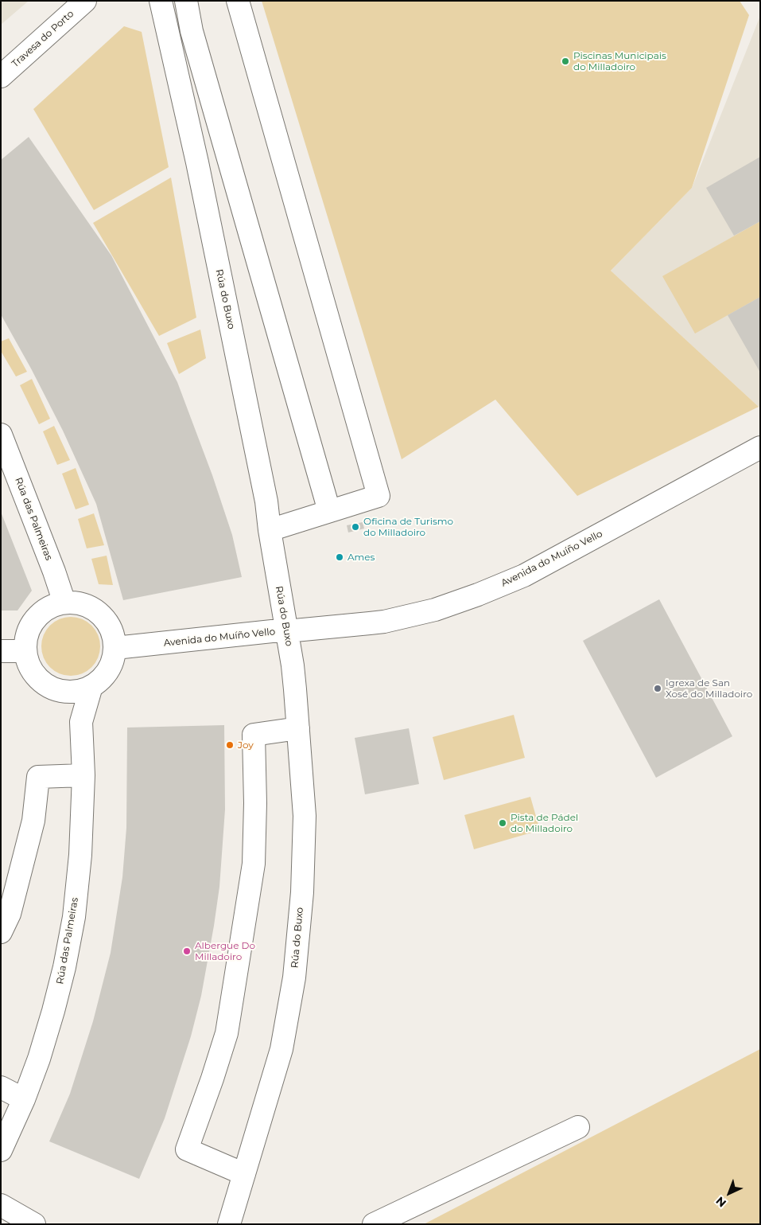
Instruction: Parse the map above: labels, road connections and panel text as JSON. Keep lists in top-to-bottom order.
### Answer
{
  "streets": {
    "street": [
      "Travesa do Porto",
      "Rúa do Buxo",
      "Rúa das Palmeiras",
      "Avenida do Muíño Vello"
    ]
  },
  "crossings": [
    ["Rúa do Buxo", "Avenida do Muíño Vello"],
    ["Rúa das Palmeiras", "Avenida do Muíño Vello"]
  ],
  "places": [
    "Piscinas Municipais do Milladoiro",
    "Oficina de Turismo do Milladoiro",
    "Ames",
    "Igrexa de San Xosé do Milladoiro",
    "Joy",
    "Pista de Pádel do Milladoiro",
    "Albergue Do Milladoiro"
  ],
  "north": "bottom left"
}
